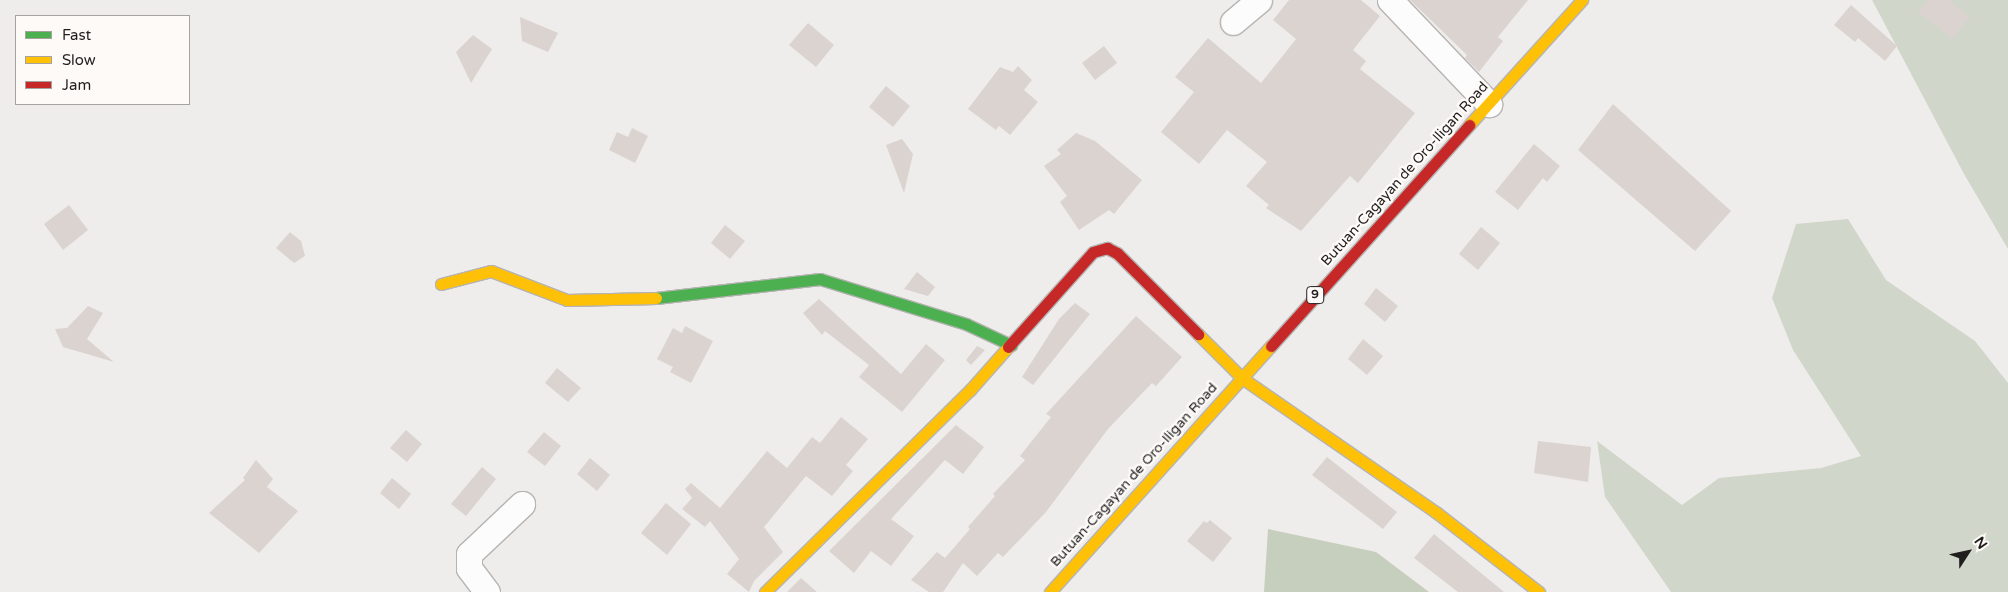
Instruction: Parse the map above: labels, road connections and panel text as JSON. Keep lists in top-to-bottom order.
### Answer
{
  "streets": {
    "main road": ["Butuan-Cagayan de Oro-Iligan Road", "9"]
  },
  "legend": ["Fast", "Slow", "Jam"],
  "north": "top right"
}
